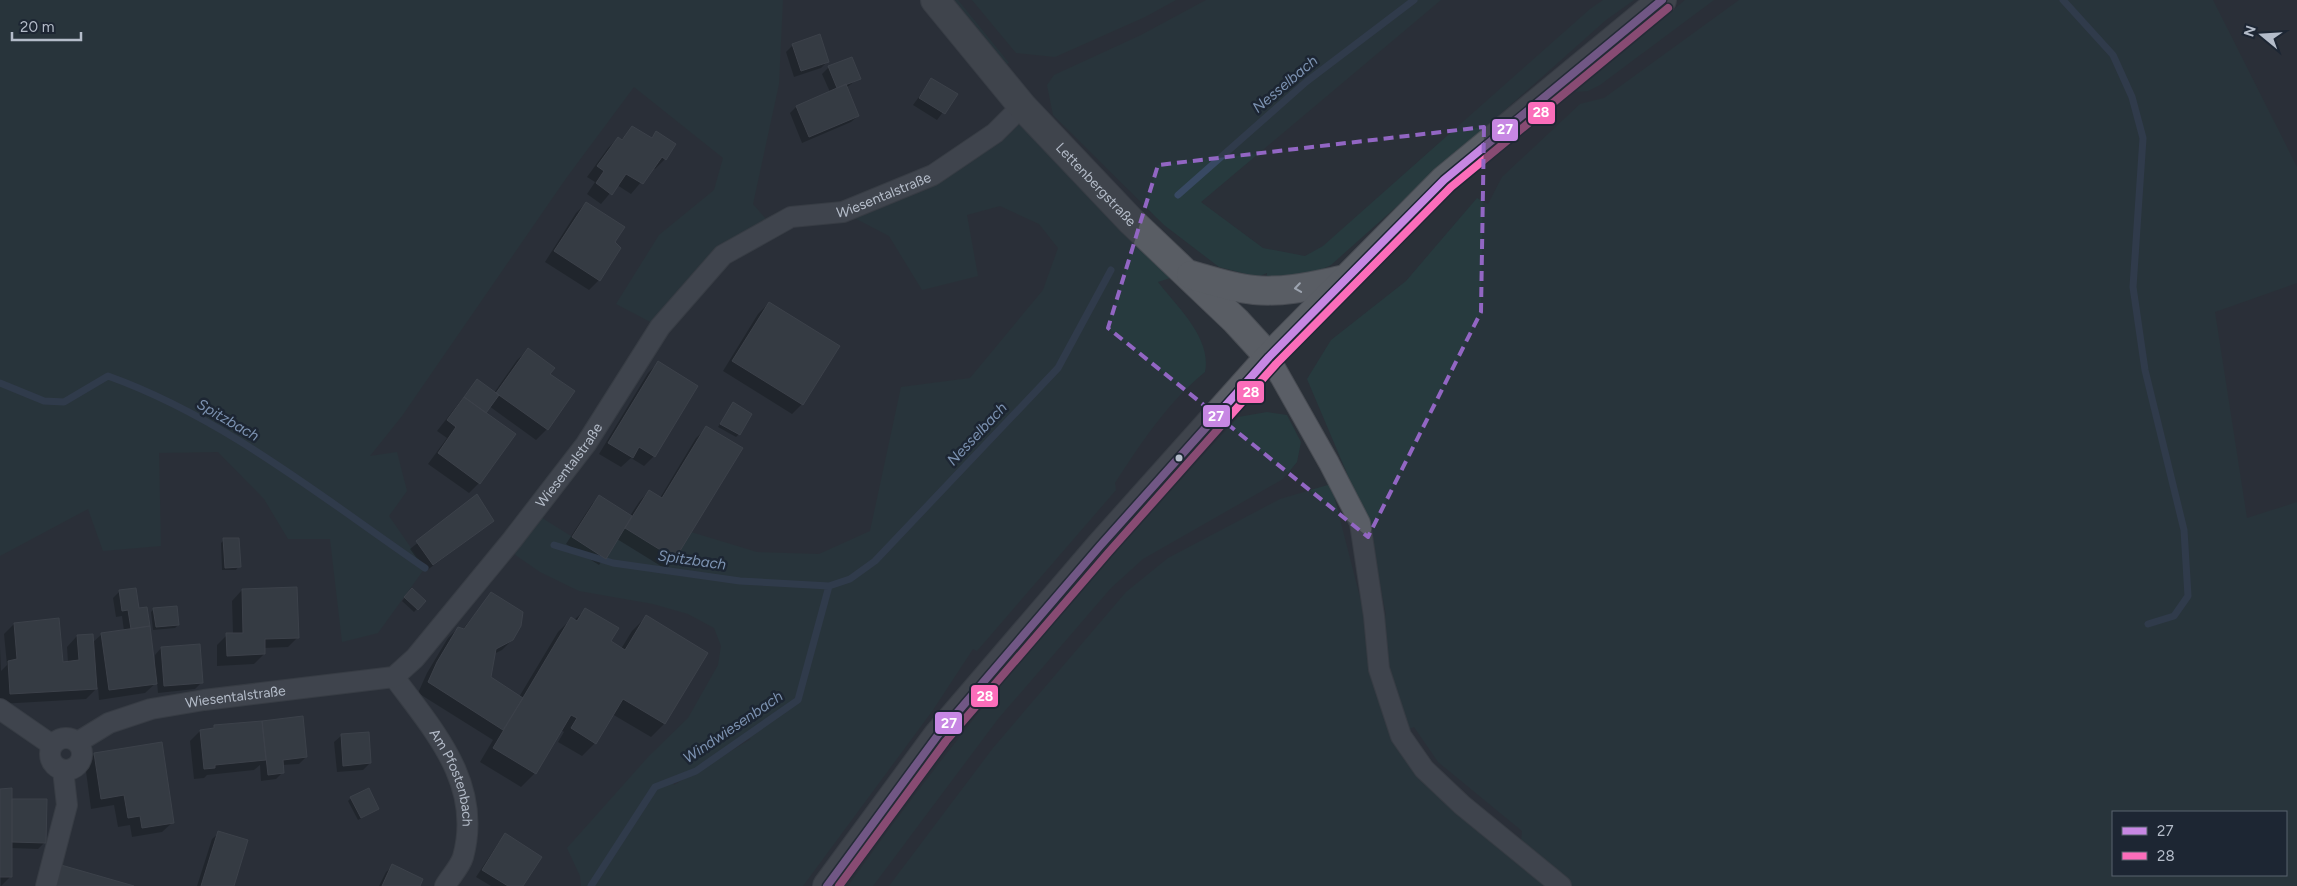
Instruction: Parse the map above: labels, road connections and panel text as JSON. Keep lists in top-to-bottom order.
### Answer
{
  "streets": {
    "main road": ["Lettenbergstraße"],
    "street": ["Wiesentalstraße", "Am Pfostenbach"]
  },
  "crossings": [
    ["Lettenbergstraße", "Wiesentalstraße"],
    ["Wiesentalstraße", "Am Pfostenbach"]
  ],
  "water": ["Nesselbach", "Spitzbach", "Windwiesenbach"],
  "lines": ["transit line 27", "transit line 28"],
  "legend": ["27", "28"],
  "scale_bar": "20 m",
  "north": "left"
}
